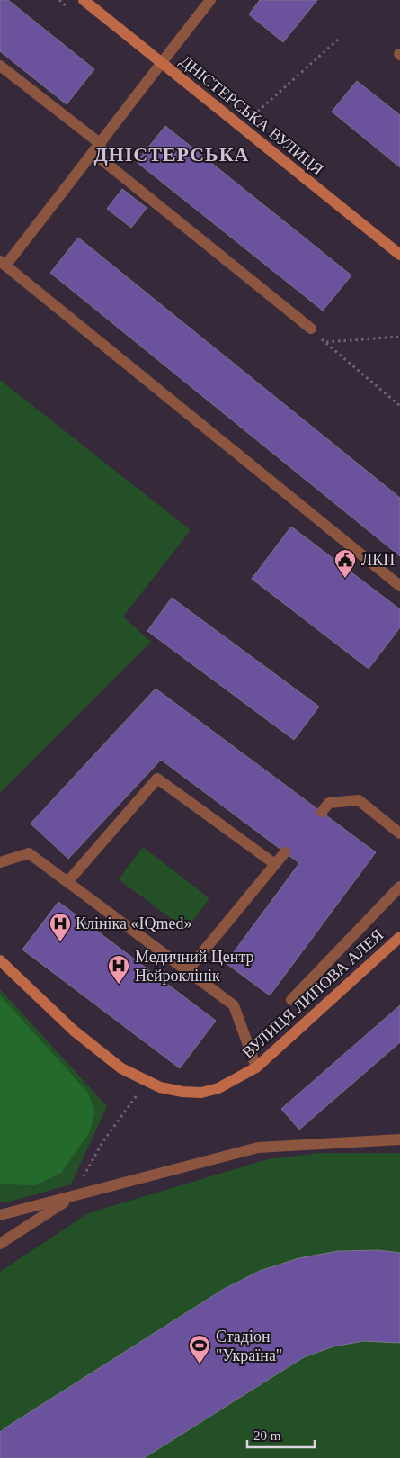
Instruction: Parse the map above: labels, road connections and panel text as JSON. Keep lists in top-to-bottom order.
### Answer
{
  "streets": {
    "street": ["ДНІСТЕРСЬКА ВУЛИЦЯ", "ВУЛИЦЯ ЛИПОВА АЛЕЯ"]
  },
  "districts": ["ДНІСТЕРСЬКА"],
  "places": {
    "public building": ["ЛКП"],
    "hospital": ["Клініка «IQmed»", "Медичний Центр Нейроклінік"],
    "sports": ["Стадіон \"Україна\""]
  },
  "scale_bar": "20 m"
}
